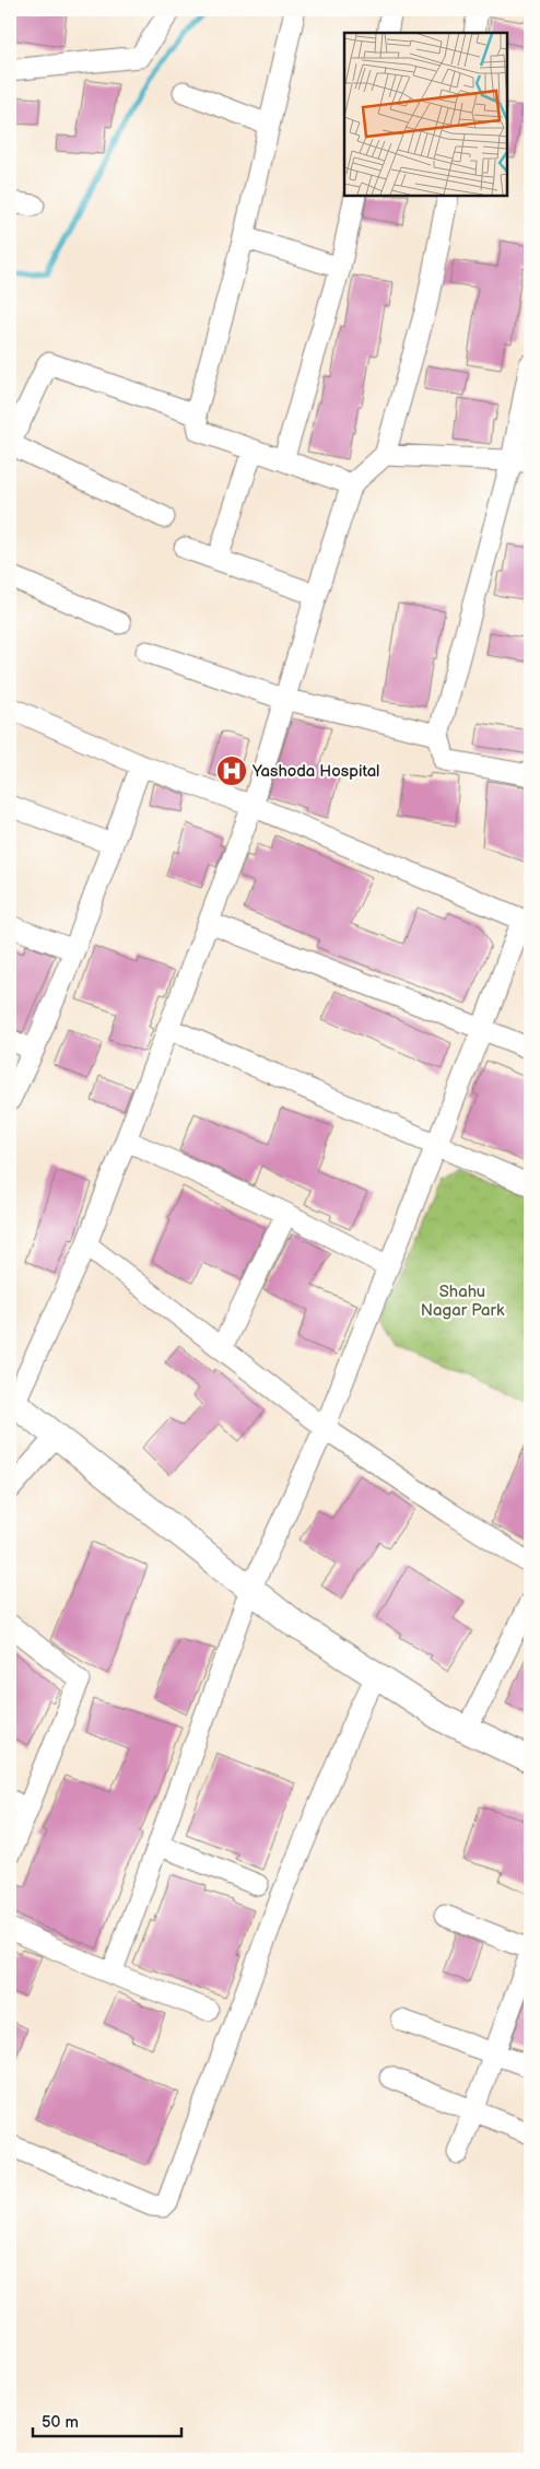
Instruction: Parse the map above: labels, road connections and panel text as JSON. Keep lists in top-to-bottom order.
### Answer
{
  "parks": ["Shahu Nagar Park"],
  "places": {
    "hospital": ["Yashoda Hospital"]
  },
  "scale_bar": "50 m"
}
